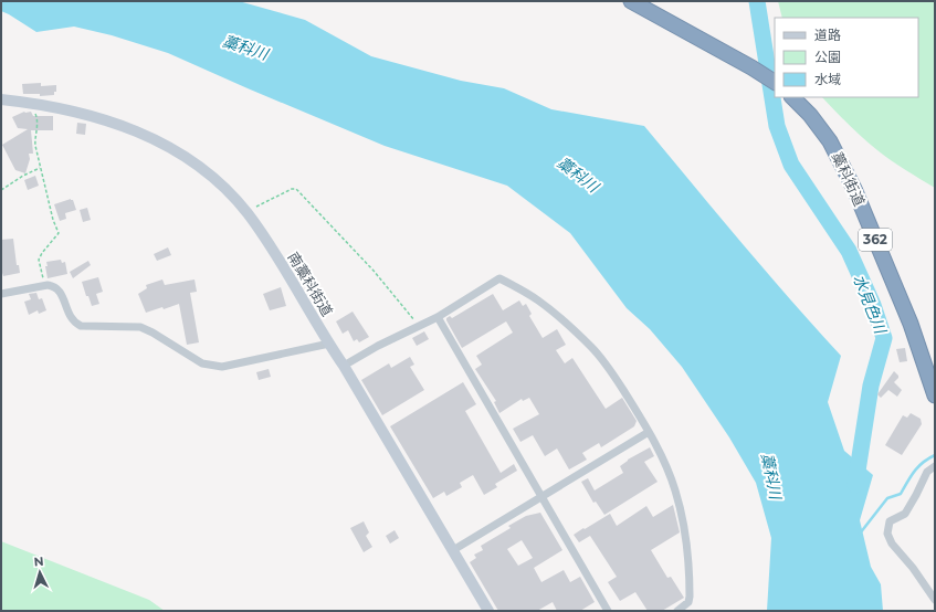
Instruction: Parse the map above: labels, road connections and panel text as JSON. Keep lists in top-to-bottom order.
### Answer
{
  "streets": {
    "highway": ["藁科街道", "362"],
    "main road": ["南藁科街道"]
  },
  "water": ["藁科川", "水見色川"],
  "legend": ["道路", "公園", "水域"],
  "north": "top"
}
